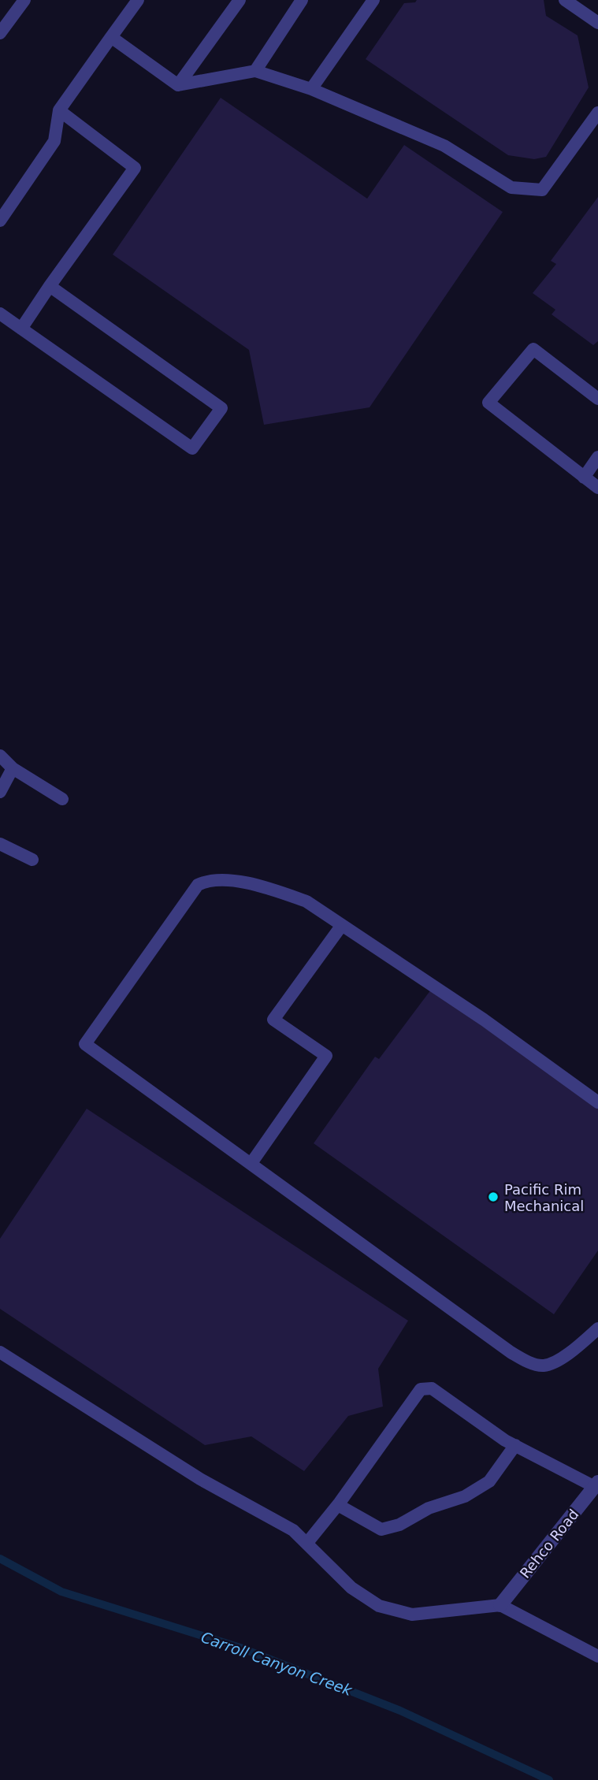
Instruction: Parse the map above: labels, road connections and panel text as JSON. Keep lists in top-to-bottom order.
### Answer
{
  "streets": {
    "street": ["Rehco Road"]
  },
  "water": ["Carroll Canyon Creek"],
  "places": ["Pacific Rim Mechanical"]
}
